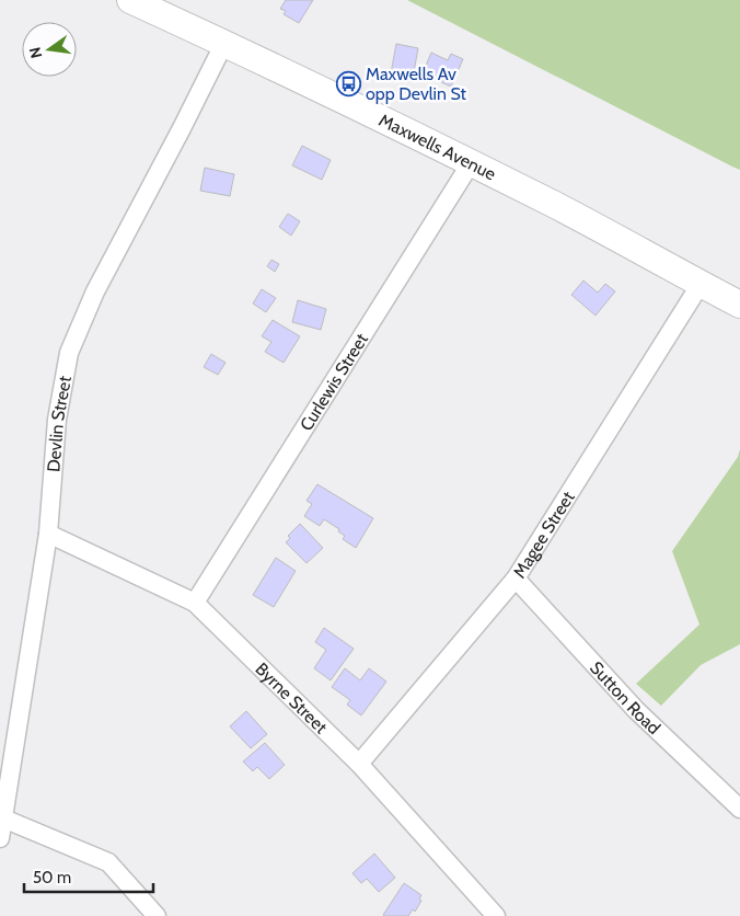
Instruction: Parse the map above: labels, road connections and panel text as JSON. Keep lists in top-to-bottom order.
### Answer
{
  "streets": {
    "street": [
      "Maxwells Avenue",
      "Curlewis Street",
      "Devlin Street",
      "Magee Street",
      "Sutton Road",
      "Byrne Street"
    ]
  },
  "crossings": [
    ["Maxwells Avenue", "Curlewis Street"],
    ["Maxwells Avenue", "Devlin Street"],
    ["Maxwells Avenue", "Magee Street"],
    ["Curlewis Street", "Byrne Street"],
    ["Devlin Street", "Byrne Street"],
    ["Magee Street", "Sutton Road"],
    ["Magee Street", "Byrne Street"]
  ],
  "places": {
    "bus stop": ["Maxwells Av opp Devlin St"]
  },
  "scale_bar": "50 m",
  "north": "left"
}
